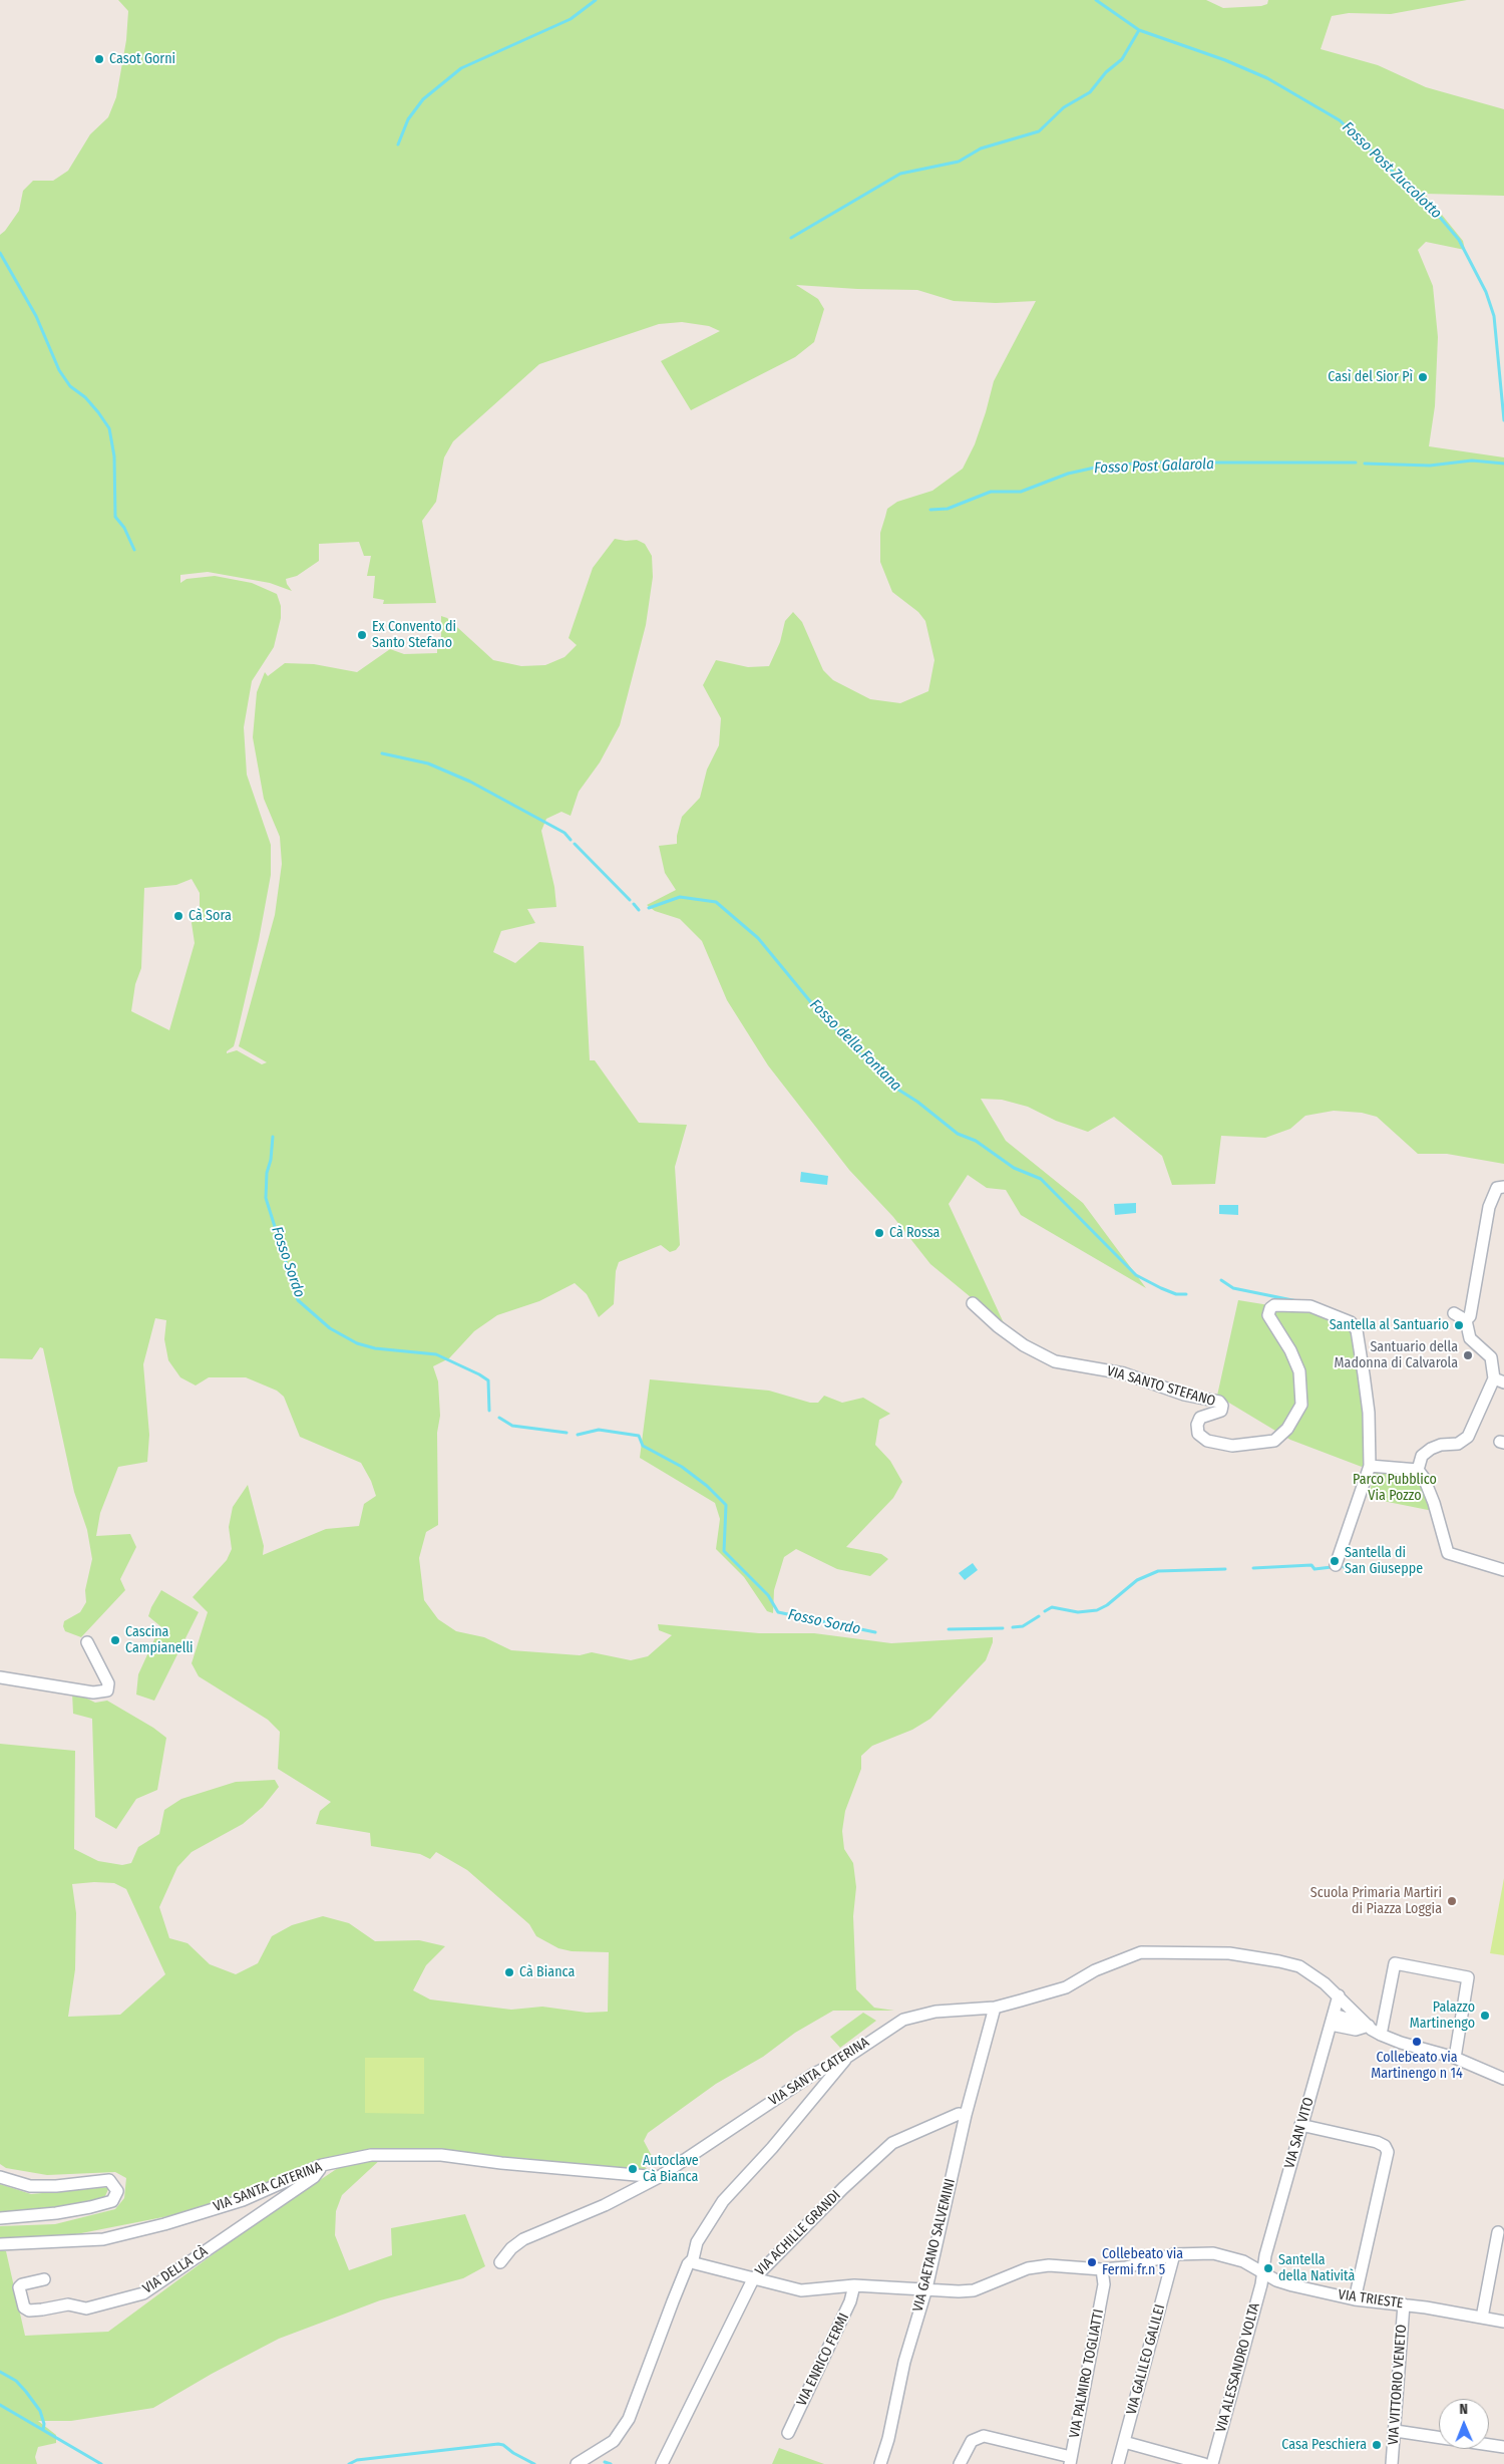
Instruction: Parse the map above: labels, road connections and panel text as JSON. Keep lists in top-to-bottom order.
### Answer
{
  "streets": {
    "street": [
      "VIA SANTO STEFANO",
      "VIA SANTA CATERINA",
      "VIA SAN VITO",
      "VIA ACHILLE GRANDI",
      "VIA GAETANO SALVEMINI",
      "VIA DELLA CÀ",
      "VIA TRIESTE",
      "VIA ENRICO FERMI",
      "VIA GALILEO GALILEI",
      "VIA ALESSANDRO VOLTA",
      "VIA PALMIRO TOGLIATTI",
      "VIA VITTORIO VENETO"
    ]
  },
  "crossings": [
    ["VIA SANTA CATERINA", "VIA SAN VITO"],
    ["VIA SANTA CATERINA", "VIA GAETANO SALVEMINI"],
    ["VIA SANTA CATERINA", "VIA DELLA CÀ"],
    ["VIA SAN VITO", "VIA TRIESTE"],
    ["VIA SAN VITO", "VIA ALESSANDRO VOLTA"],
    ["VIA ACHILLE GRANDI", "VIA GAETANO SALVEMINI"],
    ["VIA TRIESTE", "VIA ALESSANDRO VOLTA"],
    ["VIA TRIESTE", "VIA VITTORIO VENETO"]
  ],
  "water": [
    "Fosso Post Zuccolotto",
    "Fosso Post Galarola",
    "Fosso della Fontana",
    "Fosso Sordo"
  ],
  "parks": ["Parco Pubblico Via Pozzo"],
  "places": [
    "Casot Gorni",
    "Casì del Sior Pì",
    "Ex Convento di Santo Stefano",
    "Cà Sora",
    "Cà Rossa",
    "Santella al Santuario",
    "Santuario della Madonna di Calvarola",
    "Santella di San Giuseppe",
    "Cascina Campianelli",
    "Scuola Primaria Martiri di Piazza Loggia",
    "Cà Bianca",
    "Palazzo Martinengo",
    "Collebeato via Martinengo n 14",
    "Autoclave Cà Bianca",
    "Collebeato via Fermi fr.n 5",
    "Santella della Natività",
    "Casa Peschiera"
  ],
  "north": "top"
}
